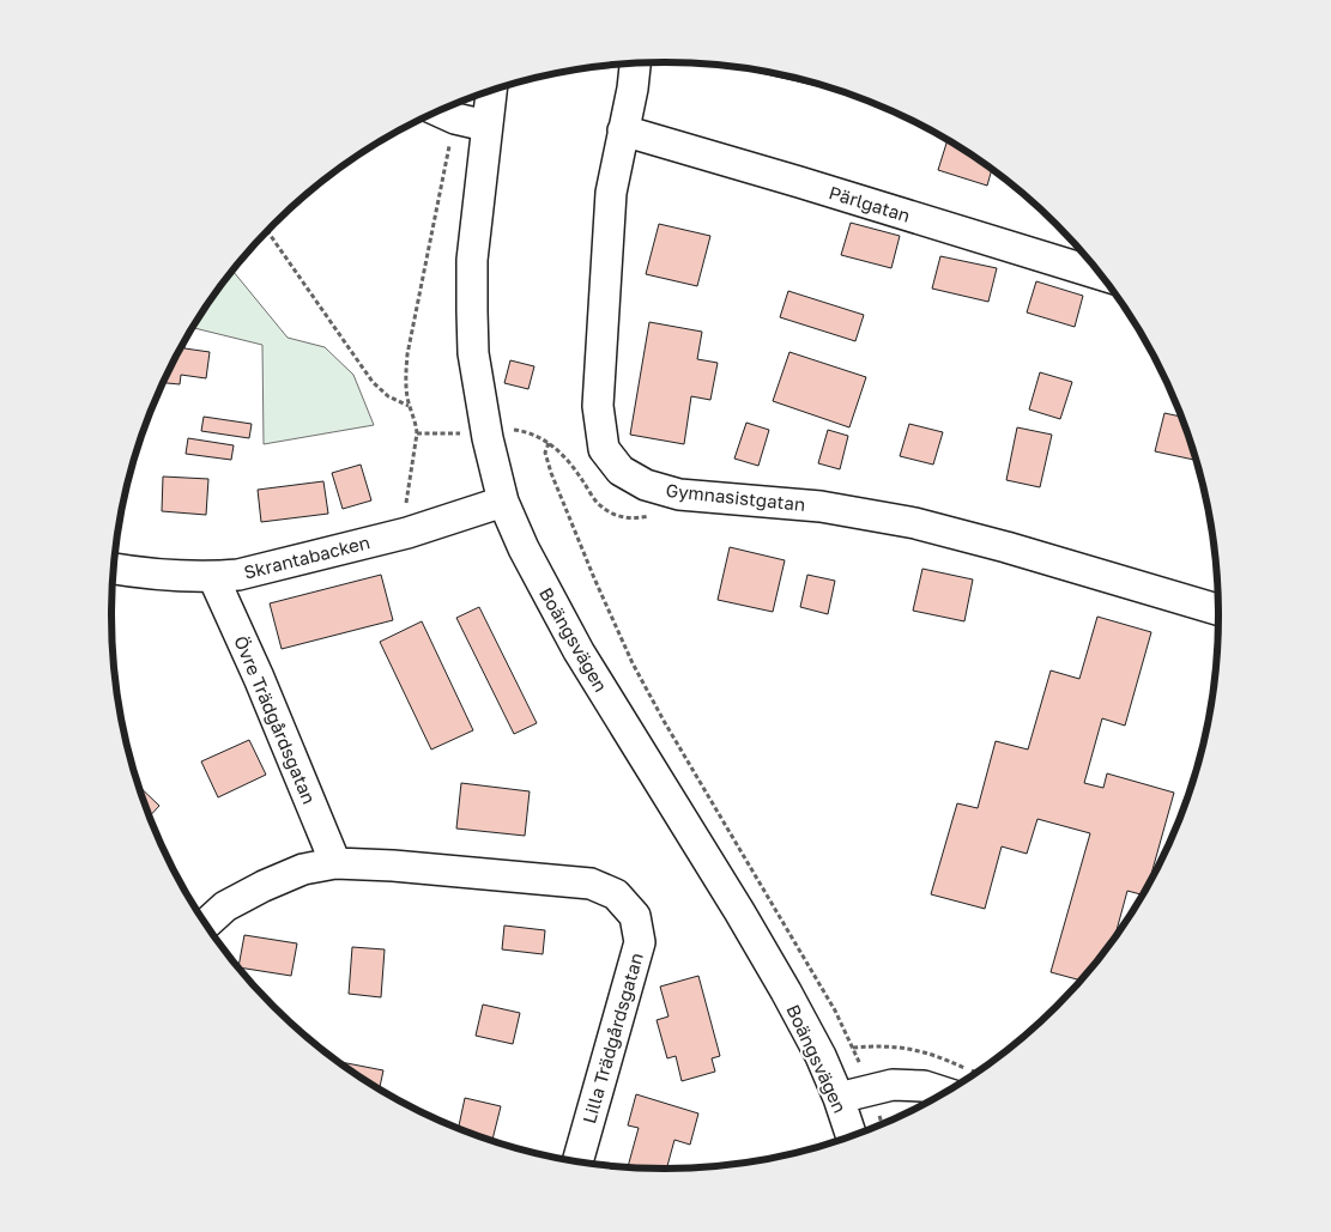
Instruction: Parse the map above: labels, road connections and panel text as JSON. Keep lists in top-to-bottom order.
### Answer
{
  "streets": {
    "street": [
      "Pärlgatan",
      "Gymnasistgatan",
      "Skrantabacken",
      "Boängsvägen",
      "Övre Trädgårdsgatan",
      "Lilla Trädgårdsgatan"
    ]
  },
  "crossings": [
    ["Pärlgatan", "Gymnasistgatan"],
    ["Skrantabacken", "Boängsvägen"],
    ["Skrantabacken", "Övre Trädgårdsgatan"],
    ["Övre Trädgårdsgatan", "Lilla Trädgårdsgatan"]
  ]
}
